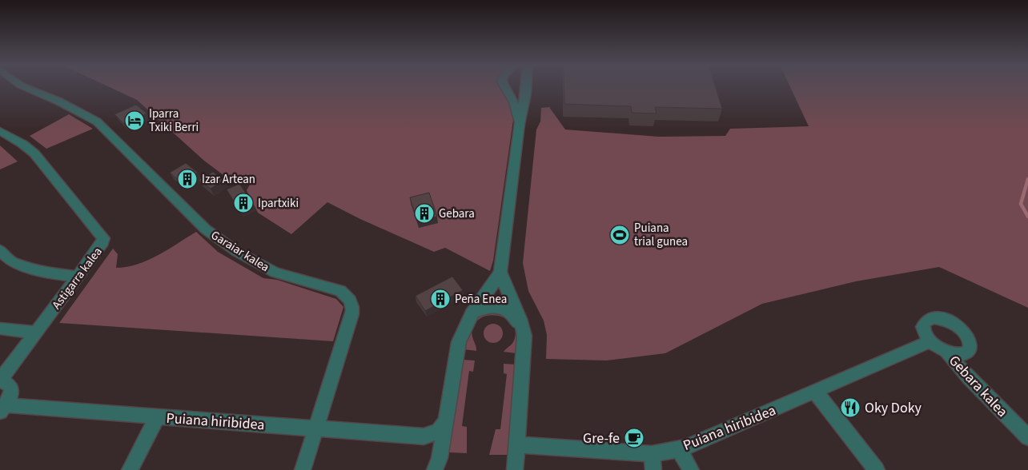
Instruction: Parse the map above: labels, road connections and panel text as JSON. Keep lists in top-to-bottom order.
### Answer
{
  "streets": {
    "street": [
      "Garaiar kalea",
      "Astigarra kalea",
      "Gebara kalea",
      "Puiana hiribidea"
    ]
  },
  "crossings": [
    ["Garaiar kalea", "Puiana hiribidea"],
    ["Gebara kalea", "Puiana hiribidea"]
  ],
  "places": {
    "hotel": ["Iparra Txiki Berri"],
    "building": [
      "Izar Artean",
      "Ipartxiki",
      "Gebara",
      "Peña Enea"
    ],
    "sports": ["Puiana trial gunea"],
    "restaurant": ["Oky Doky"],
    "cafe": ["Gre-fe"]
  }
}
